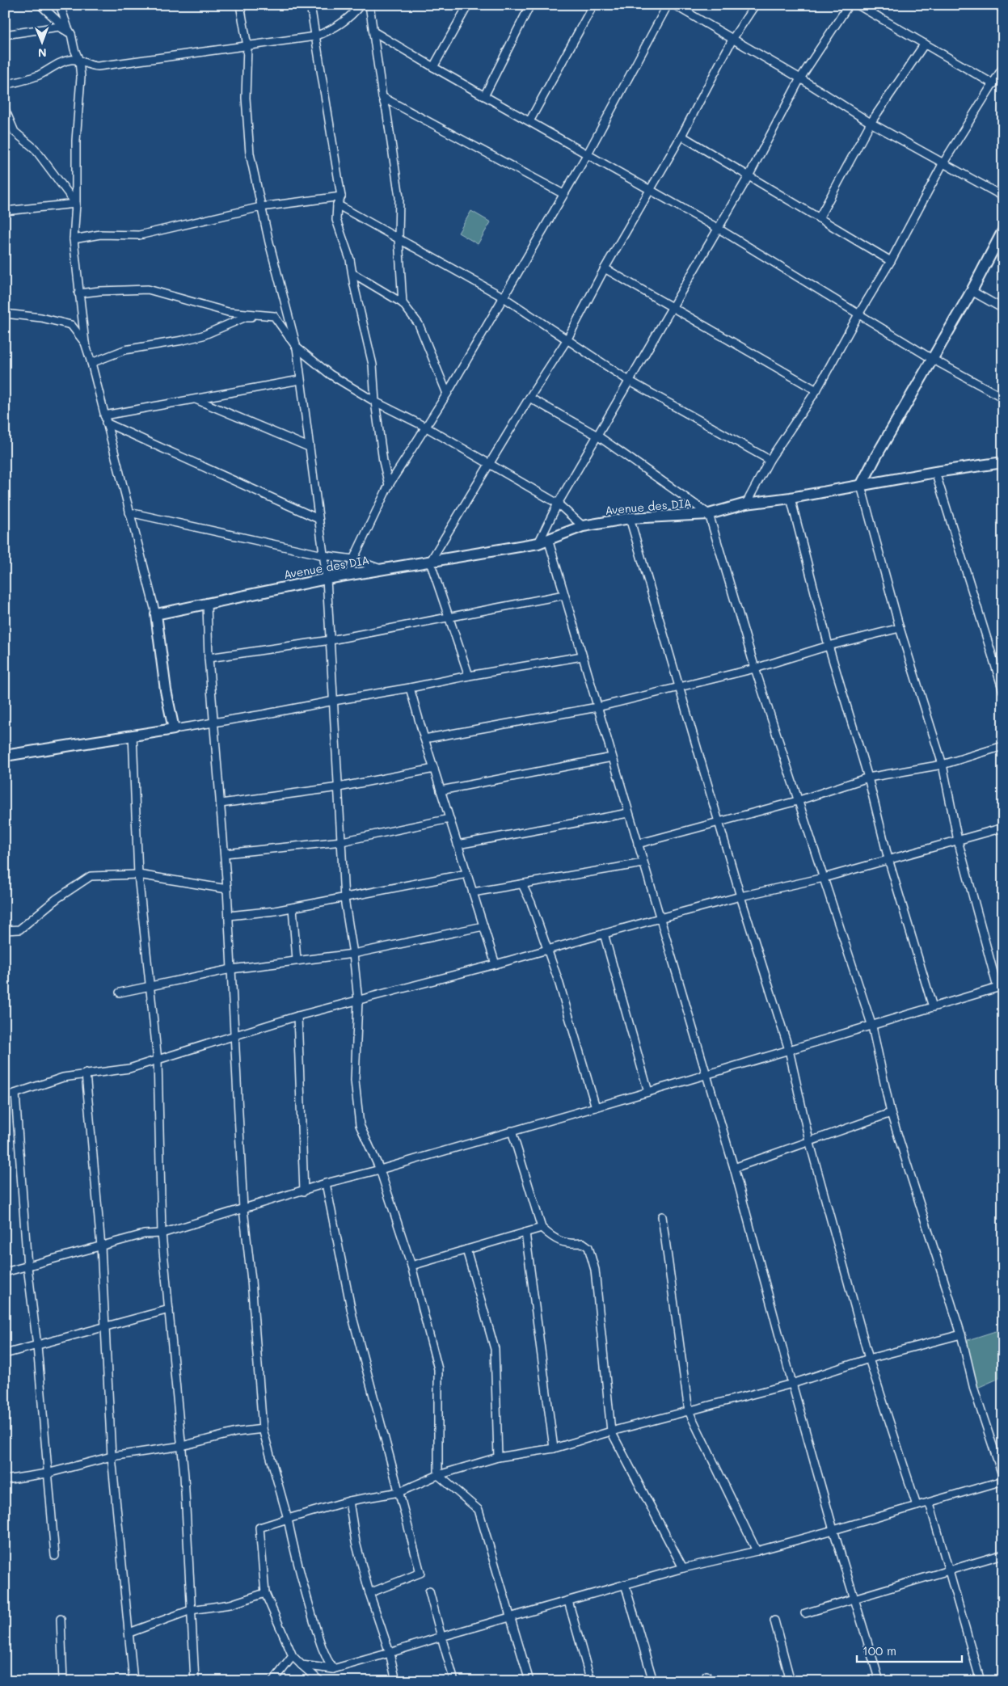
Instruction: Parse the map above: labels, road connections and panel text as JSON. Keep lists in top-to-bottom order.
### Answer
{
  "streets": {
    "street": ["Avenue des DIA"]
  },
  "scale_bar": "100 m",
  "north": "bottom"
}
